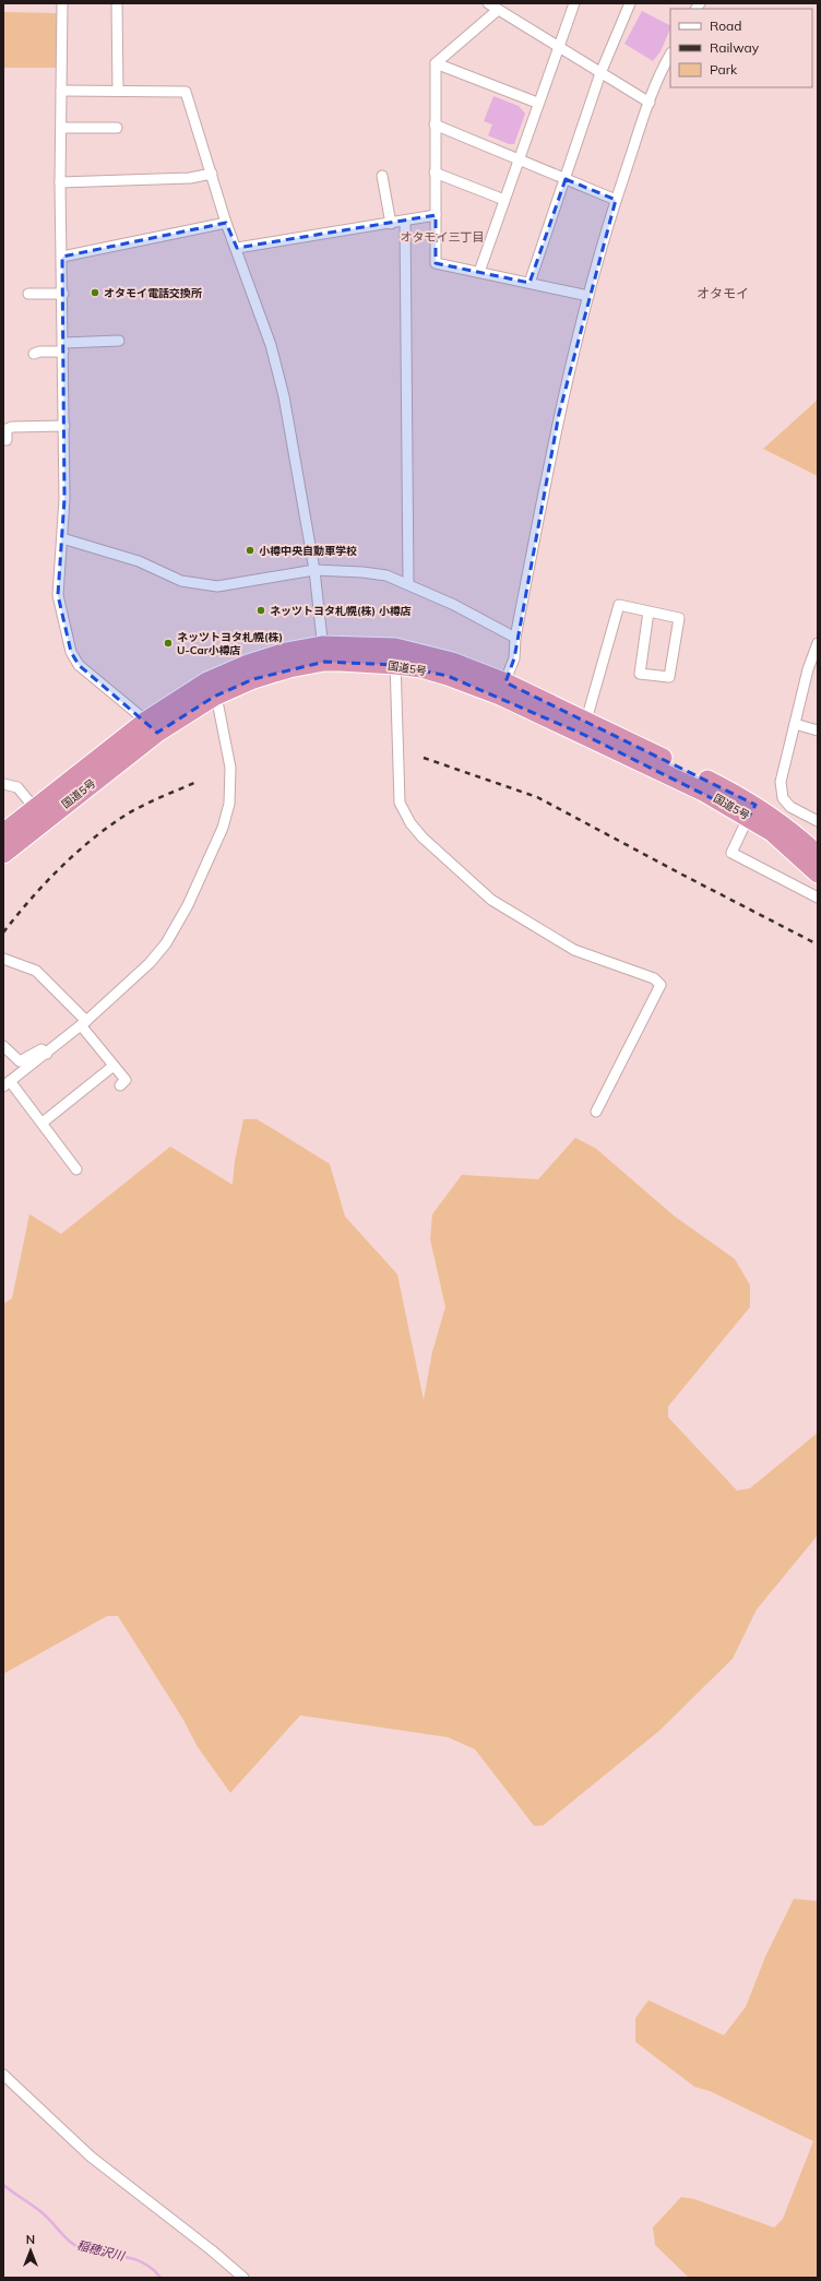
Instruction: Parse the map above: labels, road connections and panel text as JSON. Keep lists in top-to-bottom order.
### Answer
{
  "streets": {
    "highway": ["国道5号"]
  },
  "districts": ["オタモイ三丁目", "オタモイ"],
  "water": ["稲穂沢川"],
  "places": [
    "オタモイ電話交換所",
    "小樽中央自動車学校",
    "ネッツトヨタ札幌(株) 小樽店",
    "ネッツトヨタ札幌(株) U-Car小樽店"
  ],
  "legend": ["Road", "Railway", "Park"],
  "north": "top"
}
